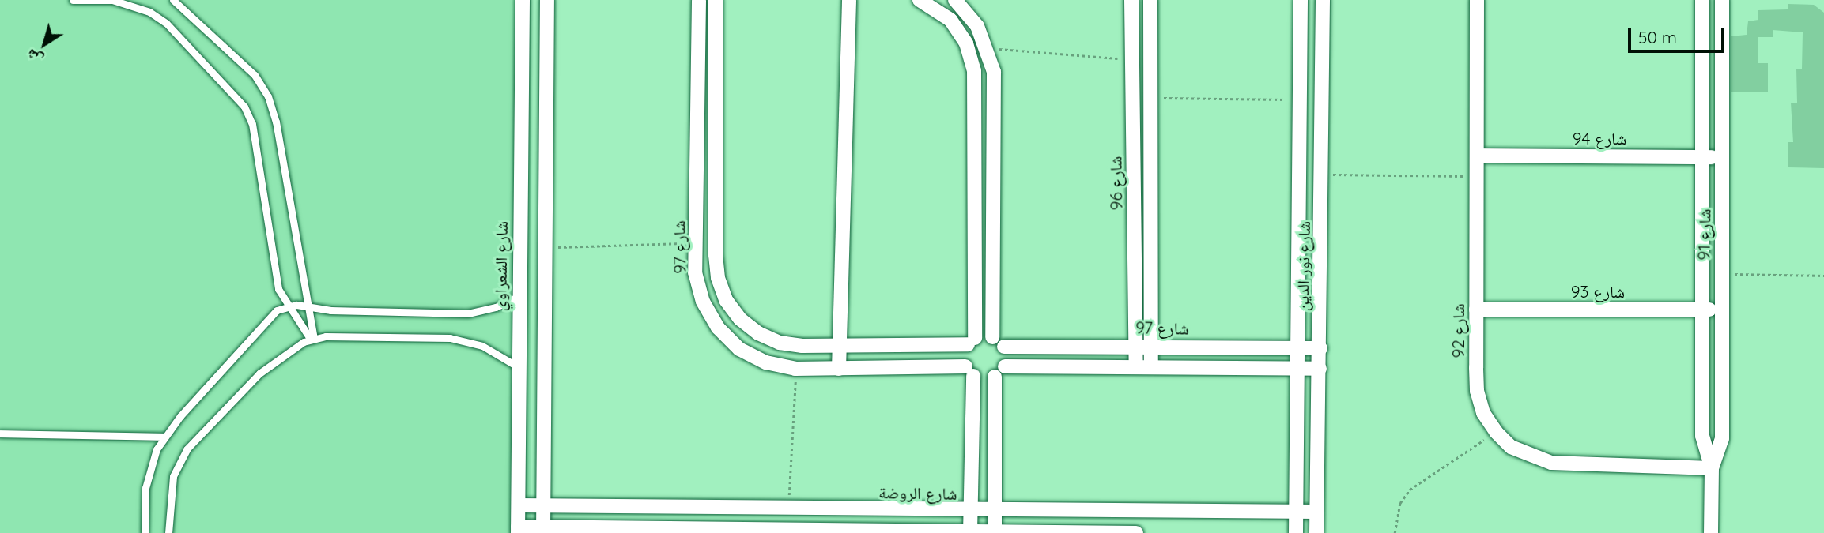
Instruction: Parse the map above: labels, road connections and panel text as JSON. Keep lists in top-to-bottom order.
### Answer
{
  "streets": {
    "street": [
      "شارع 94",
      "شارع 96",
      "شارع 91",
      "شارع 97",
      "شارع الشعراوي",
      "شارع نور الدين",
      "شارع 93",
      "شارع 92",
      "شارع الروضة"
    ]
  },
  "crossings": [
    ["شارع 94", "شارع 91"],
    ["شارع 94", "شارع 92"],
    ["شارع 96", "شارع 97"],
    ["شارع 91", "شارع 93"],
    ["شارع 91", "شارع 92"],
    ["شارع 97", "شارع نور الدين"],
    ["شارع الشعراوي", "شارع الروضة"],
    ["شارع نور الدين", "شارع الروضة"],
    ["شارع 93", "شارع 92"]
  ],
  "scale_bar": "50 m",
  "north": "bottom left"
}
